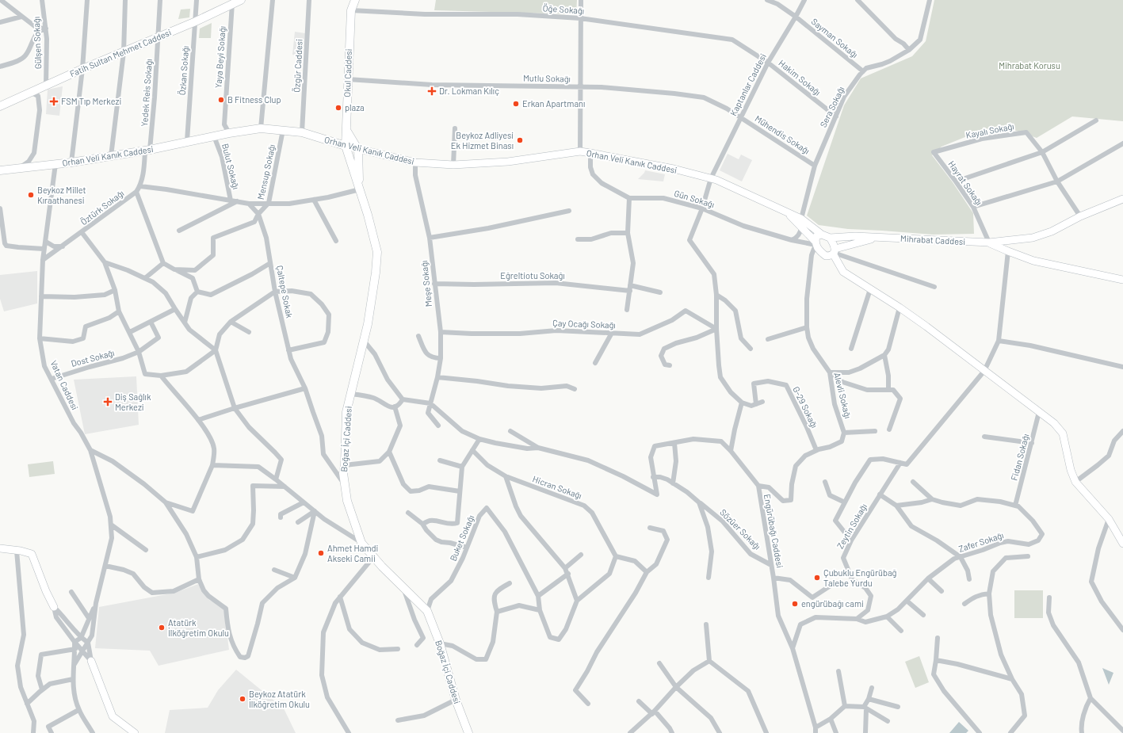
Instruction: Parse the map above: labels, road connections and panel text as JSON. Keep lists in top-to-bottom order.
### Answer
{
  "streets": {
    "main road": [
      "Fatih Sultan Mehmet Caddesi",
      "Okul Caddesi",
      "Orhan Veli Kanık Caddesi",
      "Boğaz İçi Caddesi"
    ],
    "street": [
      "Öḡe Sokağı",
      "Sayman Sokağı",
      "Gülşen Sokağı",
      "Yaya Beyi Sokağı",
      "Özgür Caddesi",
      "Özkan Sokağı",
      "Hakim Sokağı",
      "Mutlu Sokağı",
      "Kaptanlar Caddesi",
      "Yedek Reis Sokağı",
      "Sera Sokağı",
      "Kayalı Sokağı",
      "Mühendis Sokağı",
      "Bulut Sokağı",
      "Mensup Sokağı",
      "Hayrat Sokağı",
      "Gün Sokağı",
      "Öztürk Sokağı",
      "Mihrabat Caddesi",
      "Eğreltiotu Sokağı",
      "Meşe Sokağı",
      "Çaltepe Sokak",
      "Çay Ocağı Sokağı",
      "Dost Sokağı",
      "Vatan Caddesi",
      "Alevli Sokağı",
      "G-29 Sokağı",
      "Fidan Sokağı",
      "Hicran Sokağı",
      "Zeytin Sokağı",
      "Sözüer Sokağı",
      "Engürübağı Caddesi",
      "Buket Sokağı",
      "Zafer Sokağı"
    ]
  },
  "crossings": [
    ["Öḡe Sokağı", "Okul Caddesi"],
    ["Öḡe Sokağı", "Hakim Sokağı"],
    ["Öḡe Sokağı", "Kaptanlar Caddesi"],
    ["Sayman Sokağı", "Kaptanlar Caddesi"],
    ["Sayman Sokağı", "Sera Sokağı"],
    ["Gülşen Sokağı", "Fatih Sultan Mehmet Caddesi"],
    ["Fatih Sultan Mehmet Caddesi", "Yaya Beyi Sokağı"],
    ["Fatih Sultan Mehmet Caddesi", "Özkan Sokağı"],
    ["Fatih Sultan Mehmet Caddesi", "Yedek Reis Sokağı"],
    ["Yaya Beyi Sokağı", "Orhan Veli Kanık Caddesi"],
    ["Özgür Caddesi", "Orhan Veli Kanık Caddesi"],
    ["Özkan Sokağı", "Orhan Veli Kanık Caddesi"],
    ["Okul Caddesi", "Mutlu Sokağı"],
    ["Okul Caddesi", "Orhan Veli Kanık Caddesi"],
    ["Hakim Sokağı", "Kaptanlar Caddesi"],
    ["Hakim Sokağı", "Sera Sokağı"],
    ["Mutlu Sokağı", "Kaptanlar Caddesi"],
    ["Mutlu Sokağı", "Mühendis Sokağı"],
    ["Kaptanlar Caddesi", "Mühendis Sokağı"],
    ["Kaptanlar Caddesi", "Orhan Veli Kanık Caddesi"],
    ["Kaptanlar Caddesi", "Gün Sokağı"],
    ["Yedek Reis Sokağı", "Orhan Veli Kanık Caddesi"],
    ["Yedek Reis Sokağı", "Öztürk Sokağı"],
    ["Sera Sokağı", "Mühendis Sokağı"],
    ["Sera Sokağı", "Orhan Veli Kanık Caddesi"],
    ["Kayalı Sokağı", "Hayrat Sokağı"],
    ["Orhan Veli Kanık Caddesi", "Bulut Sokağı"],
    ["Orhan Veli Kanık Caddesi", "Mensup Sokağı"],
    ["Orhan Veli Kanık Caddesi", "Gün Sokağı"],
    ["Orhan Veli Kanık Caddesi", "Öztürk Sokağı"],
    ["Orhan Veli Kanık Caddesi", "Mihrabat Caddesi"],
    ["Orhan Veli Kanık Caddesi", "Meşe Sokağı"],
    ["Orhan Veli Kanık Caddesi", "Vatan Caddesi"],
    ["Mensup Sokağı", "Çaltepe Sokak"],
    ["Hayrat Sokağı", "Mihrabat Caddesi"],
    ["Gün Sokağı", "Alevli Sokağı"],
    ["Öztürk Sokağı", "Vatan Caddesi"],
    ["Eğreltiotu Sokağı", "Meşe Sokağı"],
    ["Meşe Sokağı", "Çay Ocağı Sokağı"],
    ["Meşe Sokağı", "Engürübağı Caddesi"],
    ["Çaltepe Sokak", "Boğaz İçi Caddesi"],
    ["Dost Sokağı", "Vatan Caddesi"],
    ["Boğaz İçi Caddesi", "Buket Sokağı"],
    ["Fidan Sokağı", "Zafer Sokağı"],
    ["Zeytin Sokağı", "Zafer Sokağı"],
    ["Sözüer Sokağı", "Engürübağı Caddesi"]
  ],
  "parks": ["Mihrabat Korusu"],
  "places": {
    "health": ["Dr. Lokman Kılıç", "FSM Tıp Merkezi", "Diş Sağlık Merkezi"],
    "other": [
      "B Fitness Clup",
      "Erkan Apartmanı",
      "plaza",
      "Beykoz Adliyesi Ek Hizmet Binası",
      "Beykoz Millet Kıraathanesi",
      "Ahmet Hamdi Akseki Camii",
      "Çubuklu Engürübağ Talebe Yurdu",
      "engürübağı cami",
      "Atatürk İlköğretim Okulu",
      "Beykoz Atatürk İlköğretim Okulu"
    ]
  }
}
